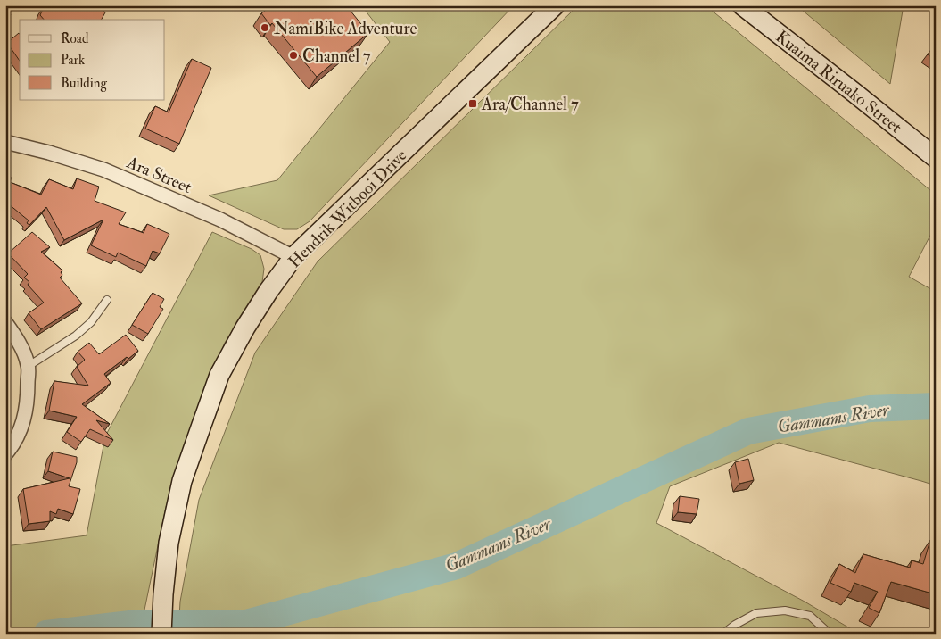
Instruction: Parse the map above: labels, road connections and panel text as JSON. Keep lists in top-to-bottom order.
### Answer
{
  "streets": {
    "main road": ["Kuaima Riruako Street", "Hendrik Witbooi Drive"],
    "street": ["Ara Street"]
  },
  "crossings": [
    ["Ara Street", "Hendrik Witbooi Drive"]
  ],
  "water": ["Gammams River"],
  "places": {
    "other": ["NamiBike Adventure", "Channel 7"],
    "transit": ["Ara/Channel 7"]
  },
  "legend": ["Road", "Park", "Building"]
}
